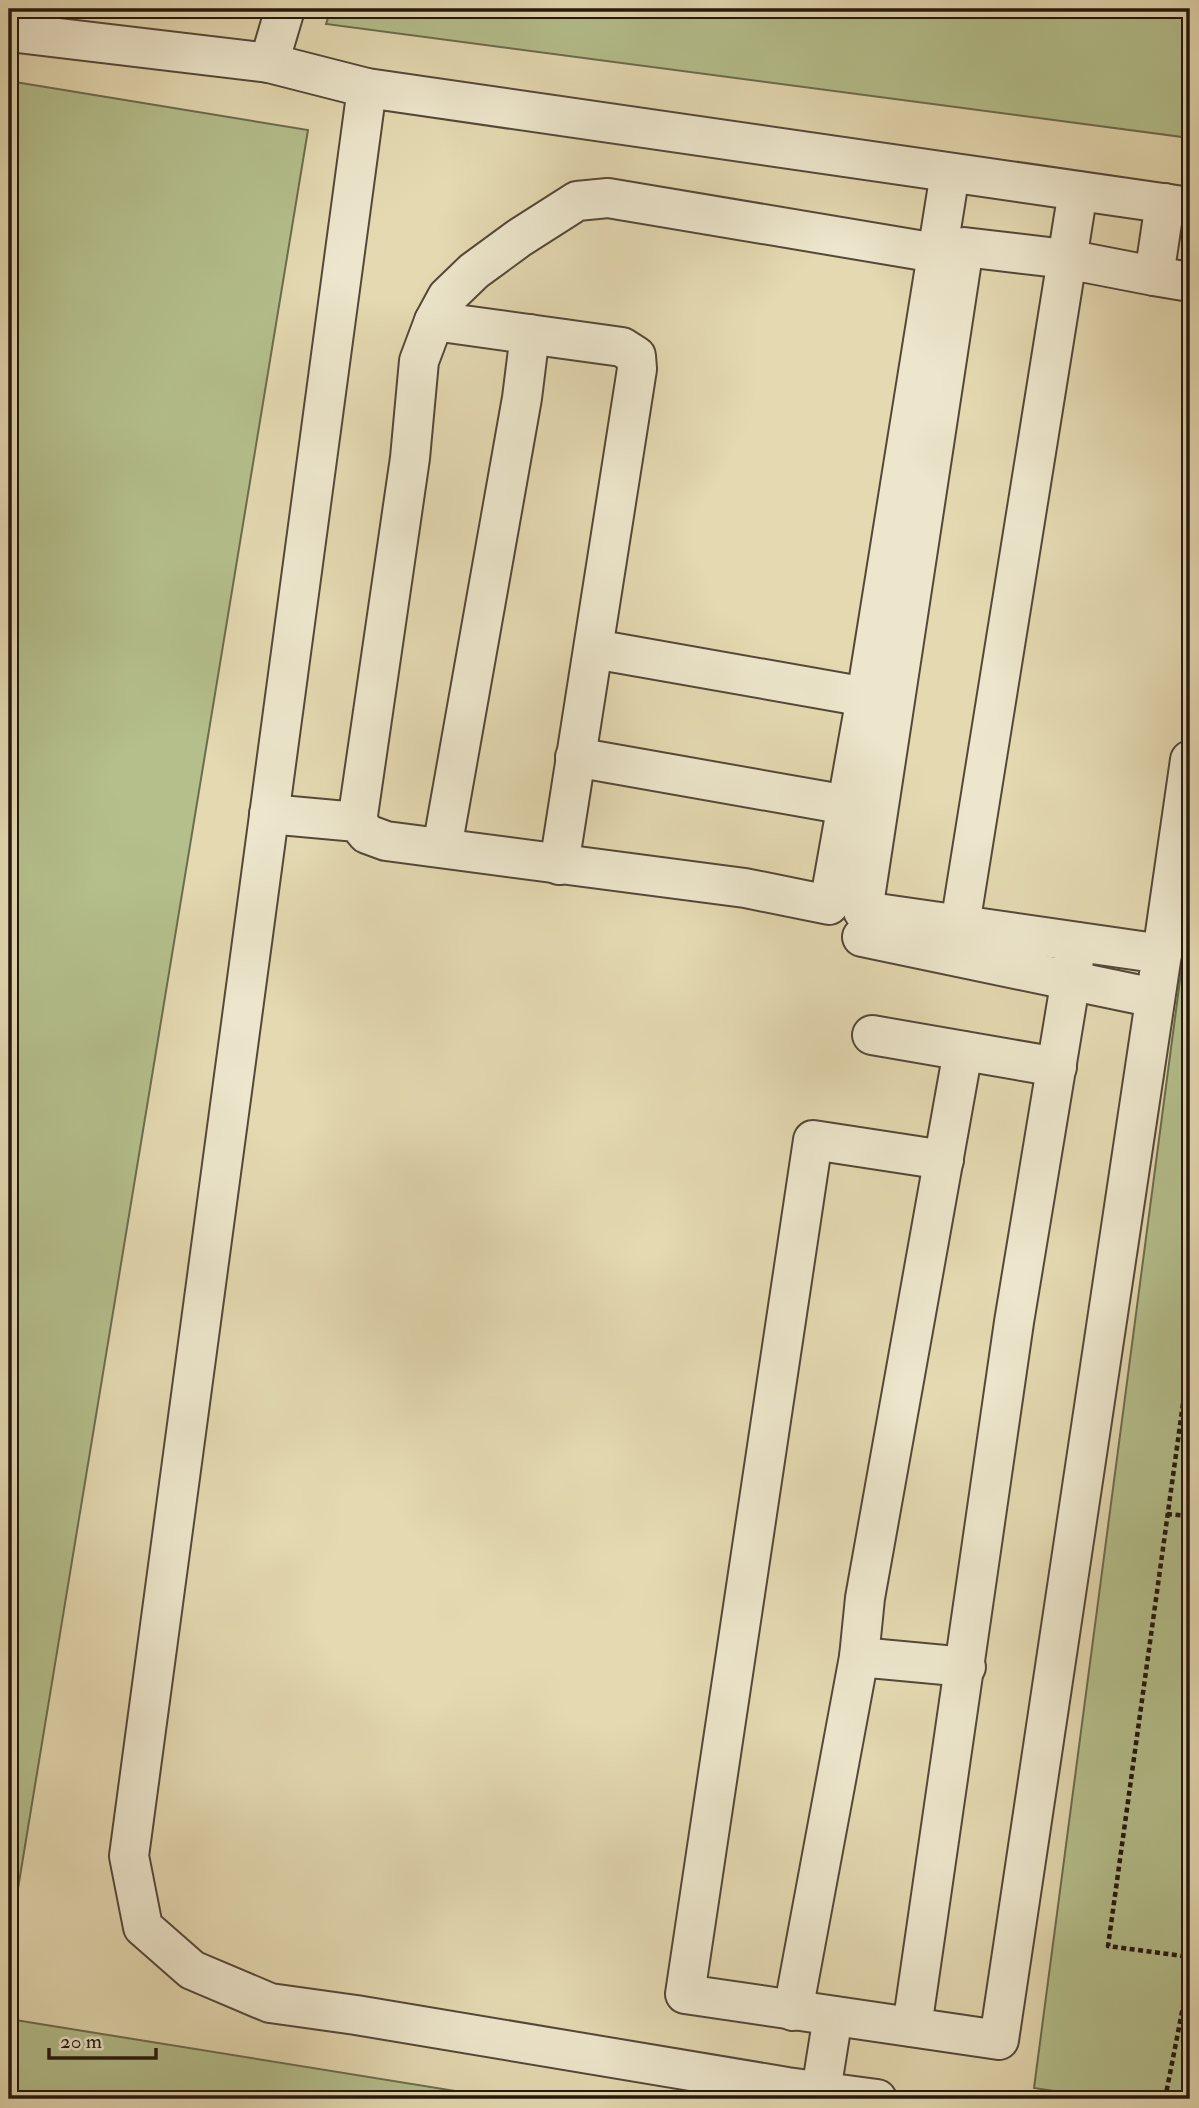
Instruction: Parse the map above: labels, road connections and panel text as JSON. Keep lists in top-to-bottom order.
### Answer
{
  "scale_bar": "20 m"
}
